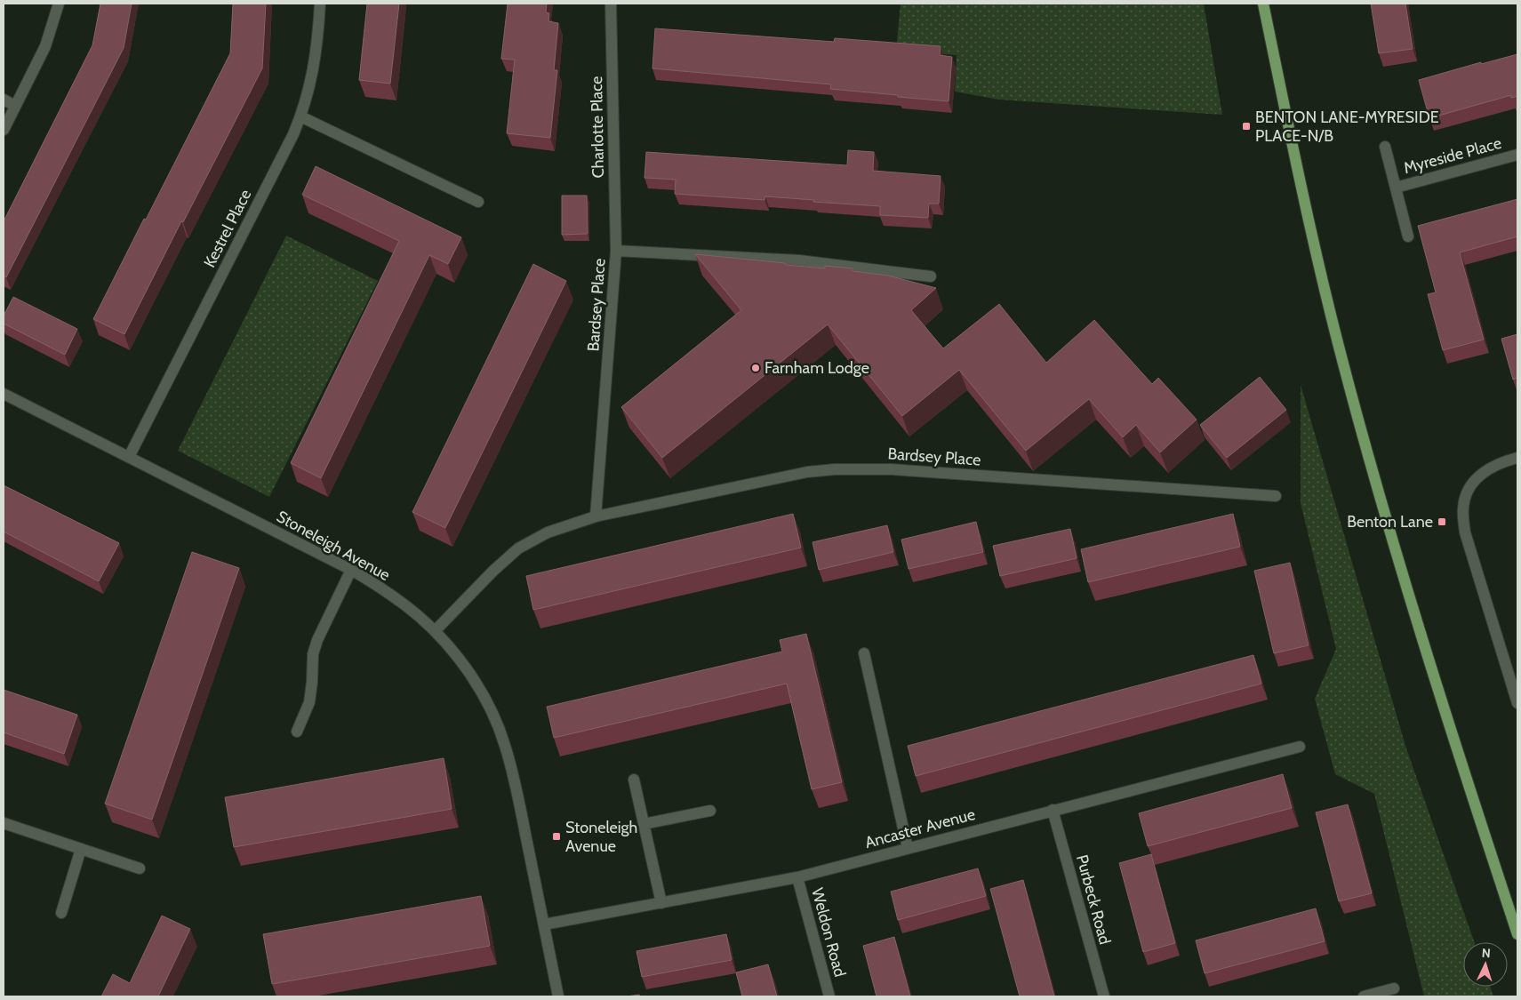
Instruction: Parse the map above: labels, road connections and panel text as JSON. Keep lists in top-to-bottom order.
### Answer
{
  "streets": {
    "street": [
      "Charlotte Place",
      "Myreside Place",
      "Kestrel Place",
      "Bardsey Place",
      "Stoneleigh Avenue",
      "Ancaster Avenue",
      "Purbeck Road",
      "Weldon Road"
    ]
  },
  "crossings": [
    ["Charlotte Place", "Bardsey Place"],
    ["Kestrel Place", "Stoneleigh Avenue"],
    ["Bardsey Place", "Stoneleigh Avenue"],
    ["Stoneleigh Avenue", "Ancaster Avenue"],
    ["Ancaster Avenue", "Purbeck Road"],
    ["Ancaster Avenue", "Weldon Road"]
  ],
  "places": {
    "transit": ["BENTON LANE-MYRESIDE PLACE-N/B", "Benton Lane", "Stoneleigh Avenue"],
    "other": ["Farnham Lodge"]
  },
  "north": "top"
}
